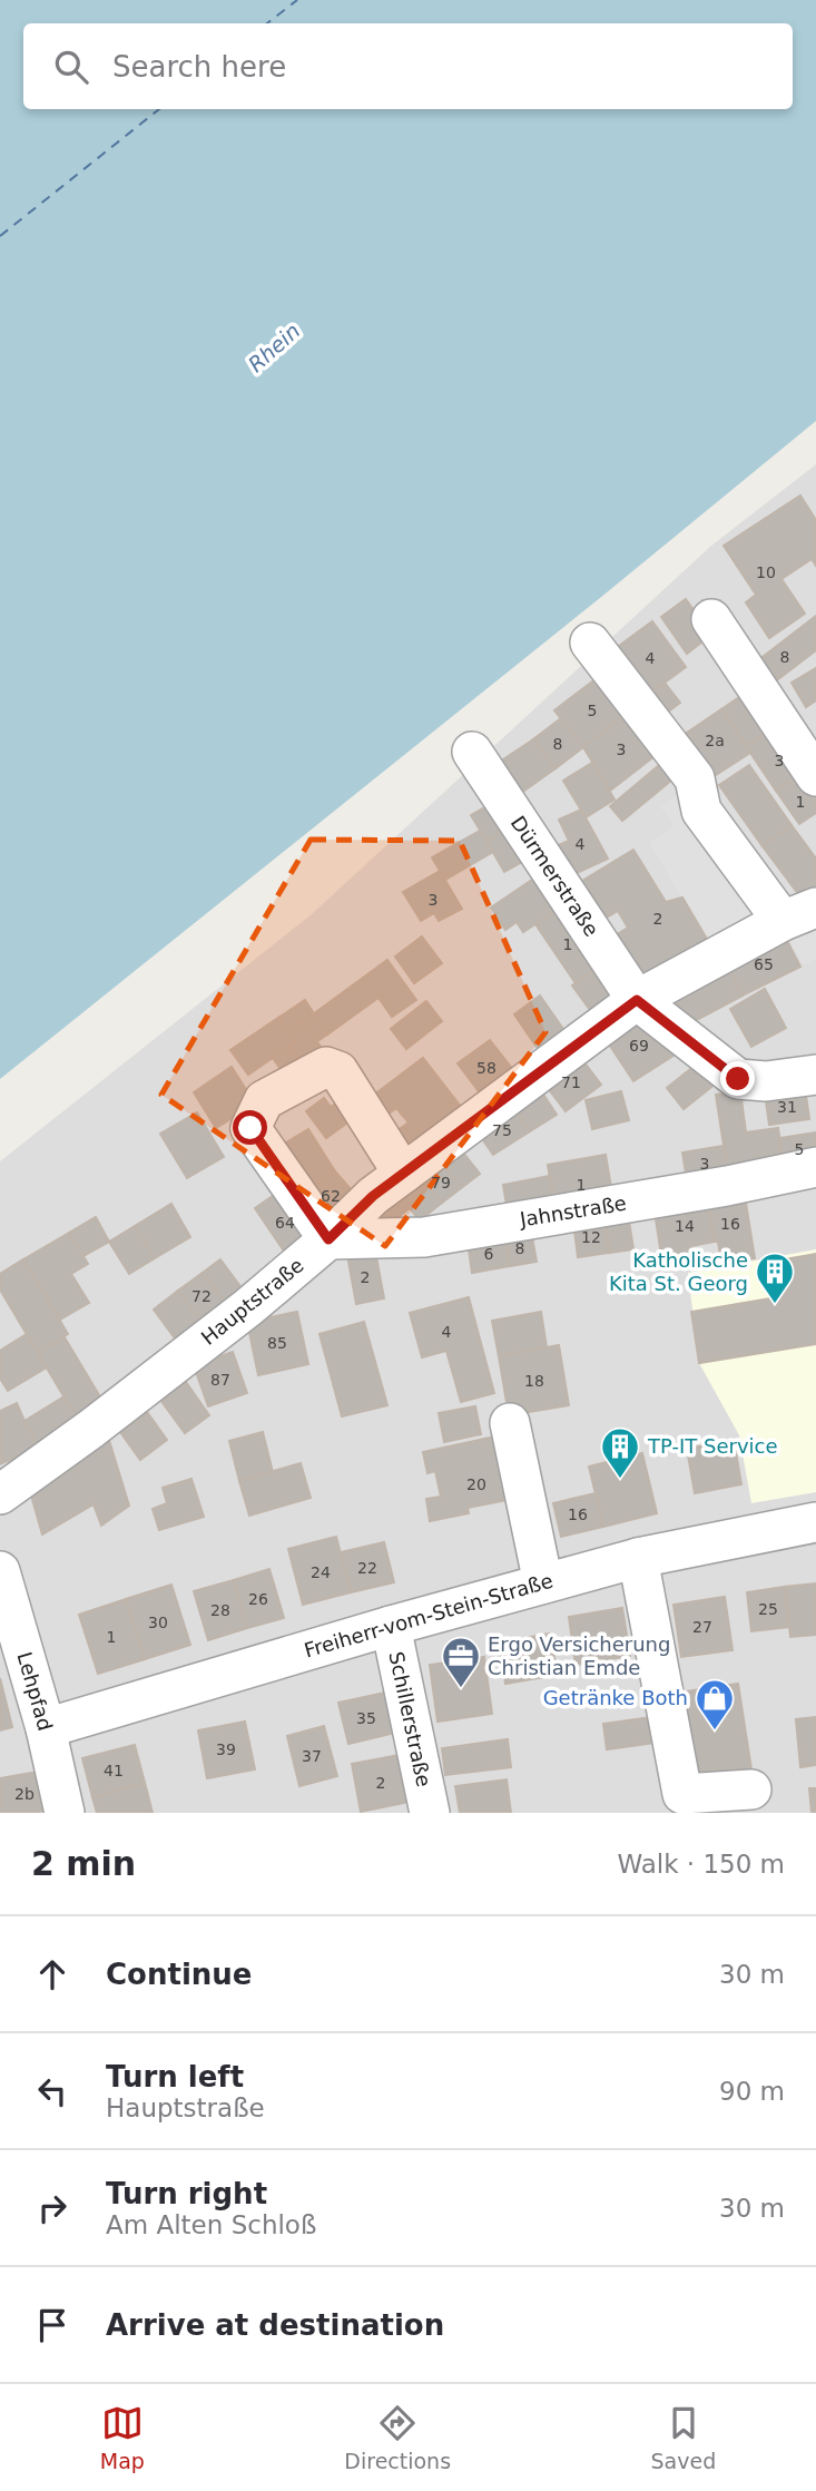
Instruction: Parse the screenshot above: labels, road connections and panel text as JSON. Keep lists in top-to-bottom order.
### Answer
{
  "streets": {
    "street": [
      "Dürmerstraße",
      "Jahnstraße",
      "Hauptstraße",
      "Freiherr-vom-Stein-Straße",
      "Lehpfad",
      "Schillerstraße"
    ]
  },
  "crossings": [
    ["Dürmerstraße", "Hauptstraße"],
    ["Jahnstraße", "Hauptstraße"],
    ["Freiherr-vom-Stein-Straße", "Lehpfad"],
    ["Freiherr-vom-Stein-Straße", "Schillerstraße"]
  ],
  "water": ["Rhein"],
  "places": {
    "building": ["Katholische Kita St. Georg", "TP-IT Service"],
    "office": ["Ergo Versicherung Christian Emde"],
    "shop": ["Getränke Both"]
  },
  "house_numbers": [
    "10",
    "8",
    "4",
    "5",
    "2a",
    "8",
    "3",
    "3",
    "1",
    "4",
    "3",
    "2",
    "1",
    "65",
    "69",
    "58",
    "71",
    "31",
    "75",
    "5",
    "3",
    "79",
    "1",
    "62",
    "64",
    "16",
    "14",
    "12",
    "8",
    "6",
    "2",
    "72",
    "4",
    "85",
    "87",
    "18",
    "20",
    "16",
    "22",
    "24",
    "26",
    "25",
    "28",
    "30",
    "27",
    "1",
    "35",
    "39",
    "37",
    "41",
    "2",
    "2b"
  ],
  "page": {
    "search": "Search here",
    "heading": ["2 min", "Walk · 150 m"],
    "list": [
      ["Continue", "30 m"],
      ["Turn left", "Hauptstraße", "90 m"],
      ["Turn right", "Am Alten Schloß", "30 m"],
      "Arrive at destination"
    ],
    "nav": ["Map", "Directions", "Saved"]
  }
}
